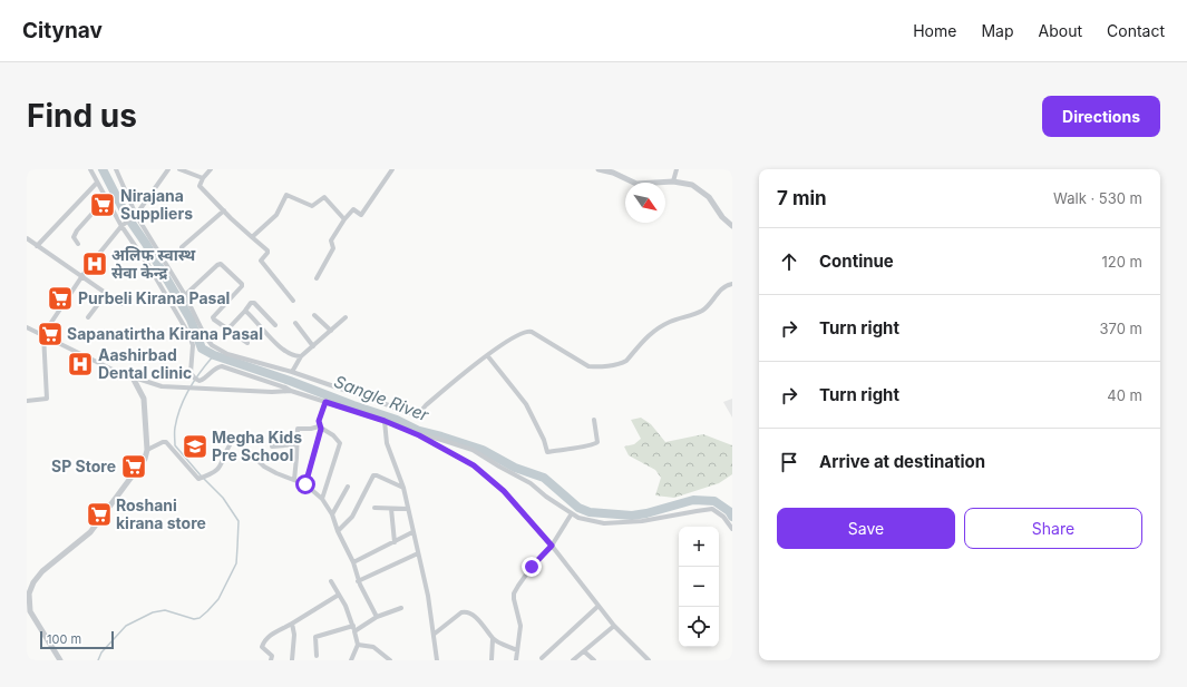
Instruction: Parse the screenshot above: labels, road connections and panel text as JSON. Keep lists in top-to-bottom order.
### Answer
{
  "water": ["Sangle River"],
  "places": {
    "supermarket": [
      "Nirajana Suppliers",
      "Purbeli Kirana Pasal",
      "Sapanatirtha Kirana Pasal",
      "SP Store",
      "Roshani kirana store"
    ],
    "hospital": ["अलिफ स्वास्थ सेवा केन्द्र", "Aashirbad Dental clinic"],
    "school or university": ["Megha Kids Pre School"]
  },
  "scale_bar": "100 m",
  "north": "bottom right",
  "page": {
    "header": "Citynav",
    "nav": [
      "Home",
      "Map",
      "About",
      "Contact"
    ],
    "buttons": [
      "Directions",
      ["Save", "Share"]
    ],
    "title": "Find us",
    "heading": ["7 min", "Walk · 530 m"],
    "list": [
      ["Continue", "120 m"],
      ["Turn right", "370 m"],
      ["Turn right", "40 m"],
      "Arrive at destination"
    ],
    "map_buttons": ["+", "−"],
    "scale": "100 m"
  }
}
